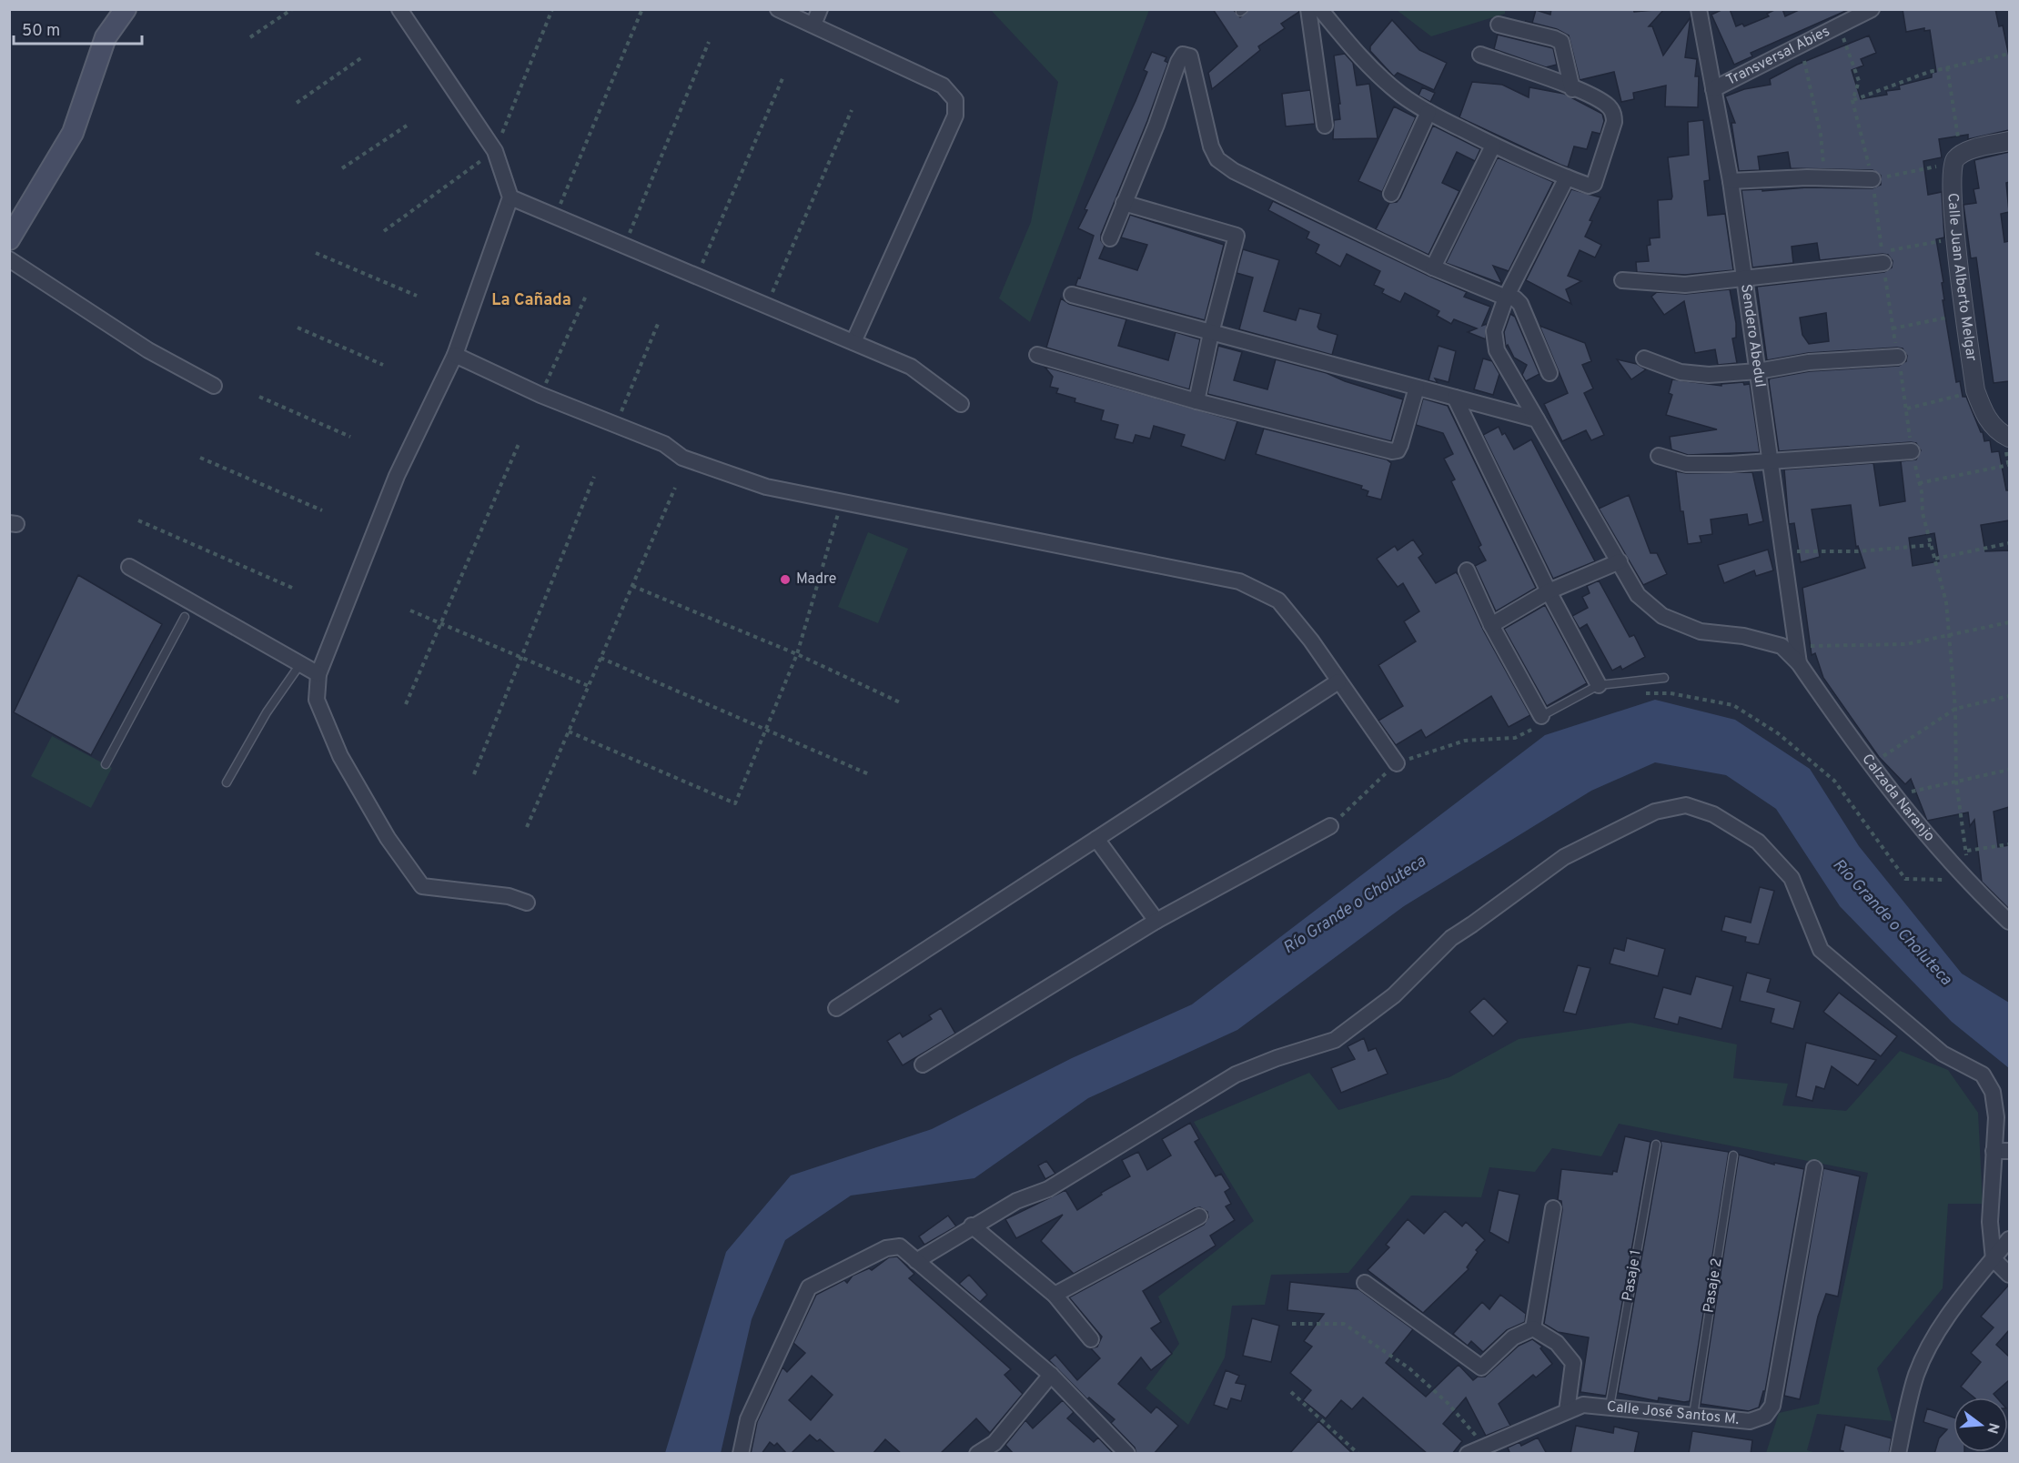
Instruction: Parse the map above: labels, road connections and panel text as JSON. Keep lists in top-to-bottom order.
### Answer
{
  "streets": {
    "street": [
      "Transversal Abies",
      "Calle Juan Alberto Melgar",
      "Sendero Abedul",
      "Calzada Naranjo",
      "Calle José Santos M."
    ],
    "lane": ["Pasaje 1", "Pasaje 2"]
  },
  "crossings": [
    ["Transversal Abies", "Sendero Abedul"],
    ["Sendero Abedul", "Calzada Naranjo"],
    ["Pasaje 1", "Calle José Santos M."],
    ["Pasaje 2", "Calle José Santos M."]
  ],
  "districts": ["La Cañada"],
  "water": ["Río Grande o Choluteca"],
  "places": ["Madre"],
  "scale_bar": "50 m",
  "north": "right"
}
